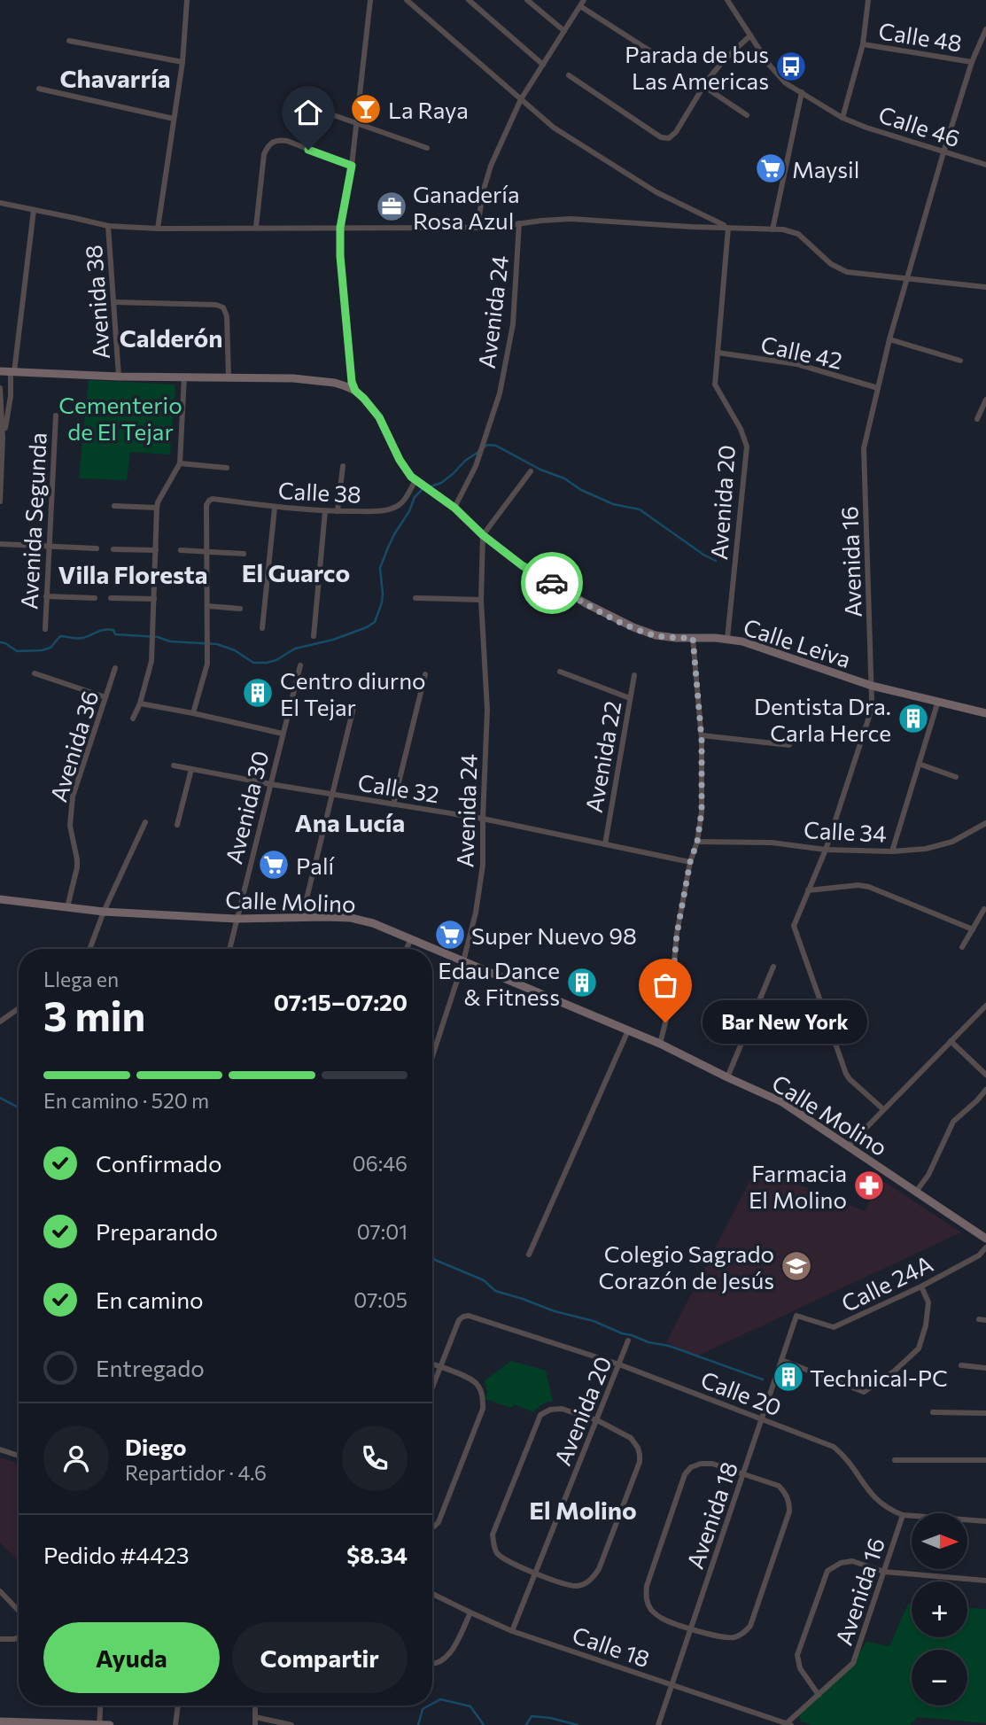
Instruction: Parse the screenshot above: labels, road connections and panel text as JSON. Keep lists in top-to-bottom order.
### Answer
{
  "streets": {
    "main road": ["Calle Leiva", "Calle Molino"],
    "street": [
      "Calle 48",
      "Calle 46",
      "Avenida 38",
      "Avenida 24",
      "Calle 42",
      "Calle 38",
      "Avenida 20",
      "Avenida Segunda",
      "Avenida 16",
      "Avenida 36",
      "Avenida 22",
      "Calle 32",
      "Avenida 30",
      "Calle 34",
      "Calle 24A",
      "Calle 20",
      "Avenida 18",
      "Calle 18"
    ]
  },
  "crossings": [
    ["Calle 48", "Avenida 16"],
    ["Calle 46", "Avenida 16"],
    ["Avenida 24", "Calle Leiva"],
    ["Avenida 24", "Calle 32"],
    ["Avenida 24", "Calle Molino"],
    ["Calle 42", "Avenida 20"],
    ["Calle 42", "Avenida 16"],
    ["Calle 38", "Calle Leiva"],
    ["Avenida 20", "Calle Leiva"],
    ["Avenida 20", "Calle 20"],
    ["Avenida 20", "Calle 18"],
    ["Avenida 16", "Calle Leiva"],
    ["Avenida 16", "Calle 34"],
    ["Avenida 16", "Calle 20"],
    ["Avenida 16", "Calle 18"],
    ["Avenida 36", "Calle Molino"],
    ["Avenida 22", "Calle 32"],
    ["Calle 32", "Avenida 30"],
    ["Avenida 30", "Calle Molino"],
    ["Calle 24A", "Avenida 18"],
    ["Calle 20", "Avenida 18"],
    ["Avenida 18", "Calle 18"]
  ],
  "districts": [
    "Chavarría",
    "Calderón",
    "El Guarco",
    "Villa Floresta",
    "Ana Lucía",
    "El Molino"
  ],
  "parks": ["Cementerio de El Tejar"],
  "places": {
    "bus stop": ["Parada de bus Las Americas"],
    "bar": ["La Raya"],
    "supermarket": ["Maysil", "Palí", "Super Nuevo 98"],
    "office": ["Ganadería Rosa Azul"],
    "building": [
      "Centro diurno El Tejar",
      "Dentista Dra. Carla Herce",
      "Edau Dance & Fitness",
      "Technical-PC"
    ],
    "other": ["Bar New York"],
    "pharmacy": ["Farmacia El Molino"],
    "school or university": ["Colegio Sagrado Corazón de Jesús"]
  },
  "north": "right",
  "page": {
    "heading": ["3 min", "Llega en", "07:15–07:20"],
    "panel": [
      "Diego",
      "Repartidor · 4.6",
      "Pedido #4423",
      "$8.34"
    ],
    "bubble": "Bar New York",
    "bar": "En camino · 520 m",
    "list": [
      ["Confirmado", "06:46"],
      ["Preparando", "07:01"],
      ["En camino", "07:05"],
      "Entregado"
    ],
    "map_buttons": ["+", "−"],
    "buttons": ["Ayuda", "Compartir"]
  }
}
